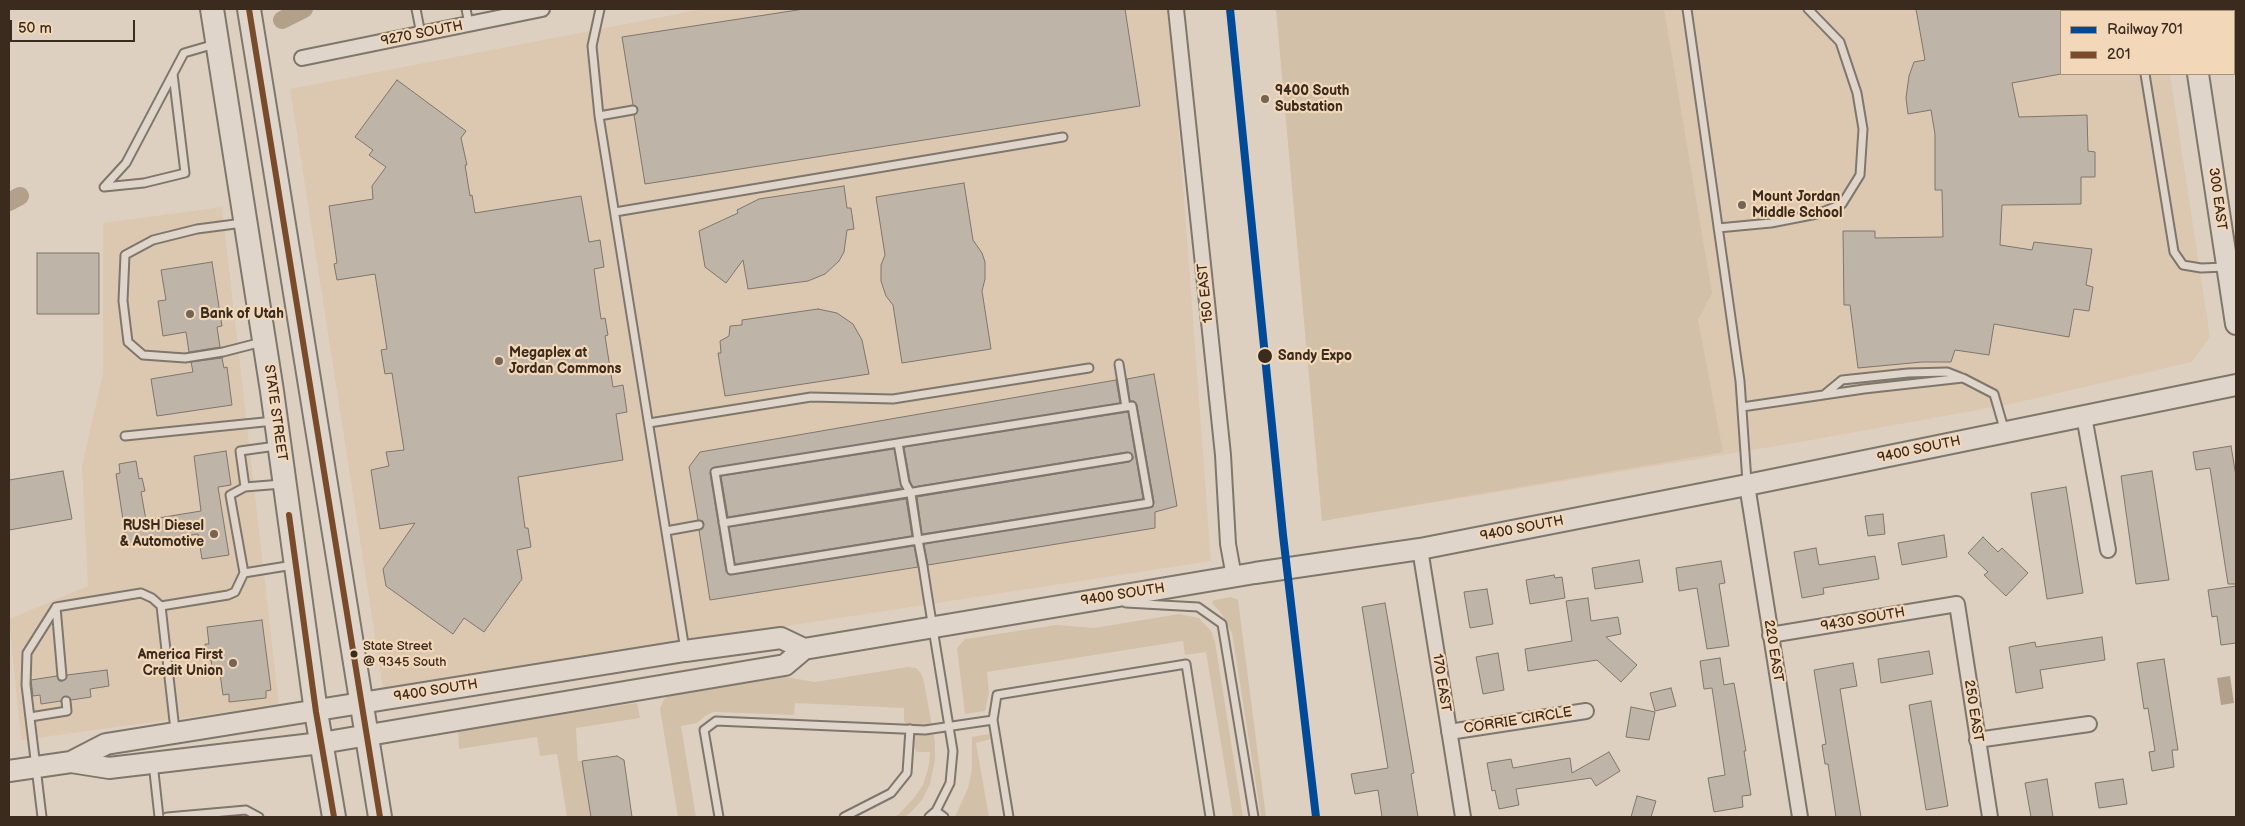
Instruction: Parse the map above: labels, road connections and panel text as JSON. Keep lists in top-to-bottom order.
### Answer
{
  "streets": {
    "main road": ["STATE STREET"],
    "street": [
      "9270 SOUTH",
      "300 EAST",
      "150 EAST",
      "9400 SOUTH",
      "9430 SOUTH",
      "220 EAST",
      "170 EAST",
      "250 EAST",
      "CORRIE CIRCLE"
    ]
  },
  "crossings": [
    ["150 EAST", "9400 SOUTH"],
    ["STATE STREET", "9400 SOUTH"],
    ["9400 SOUTH", "220 EAST"],
    ["9400 SOUTH", "170 EAST"],
    ["9430 SOUTH", "220 EAST"],
    ["9430 SOUTH", "250 EAST"],
    ["170 EAST", "CORRIE CIRCLE"]
  ],
  "places": [
    "9400 South Substation",
    "Mount Jordan Middle School",
    "Bank of Utah",
    "Sandy Expo",
    "Megaplex at Jordan Commons",
    "RUSH Diesel & Automotive",
    "State Street @ 9345 South",
    "America First Credit Union"
  ],
  "lines": ["rail line 701", "transit line 201"],
  "legend": ["Railway 701", "201"],
  "scale_bar": "50 m"
}
